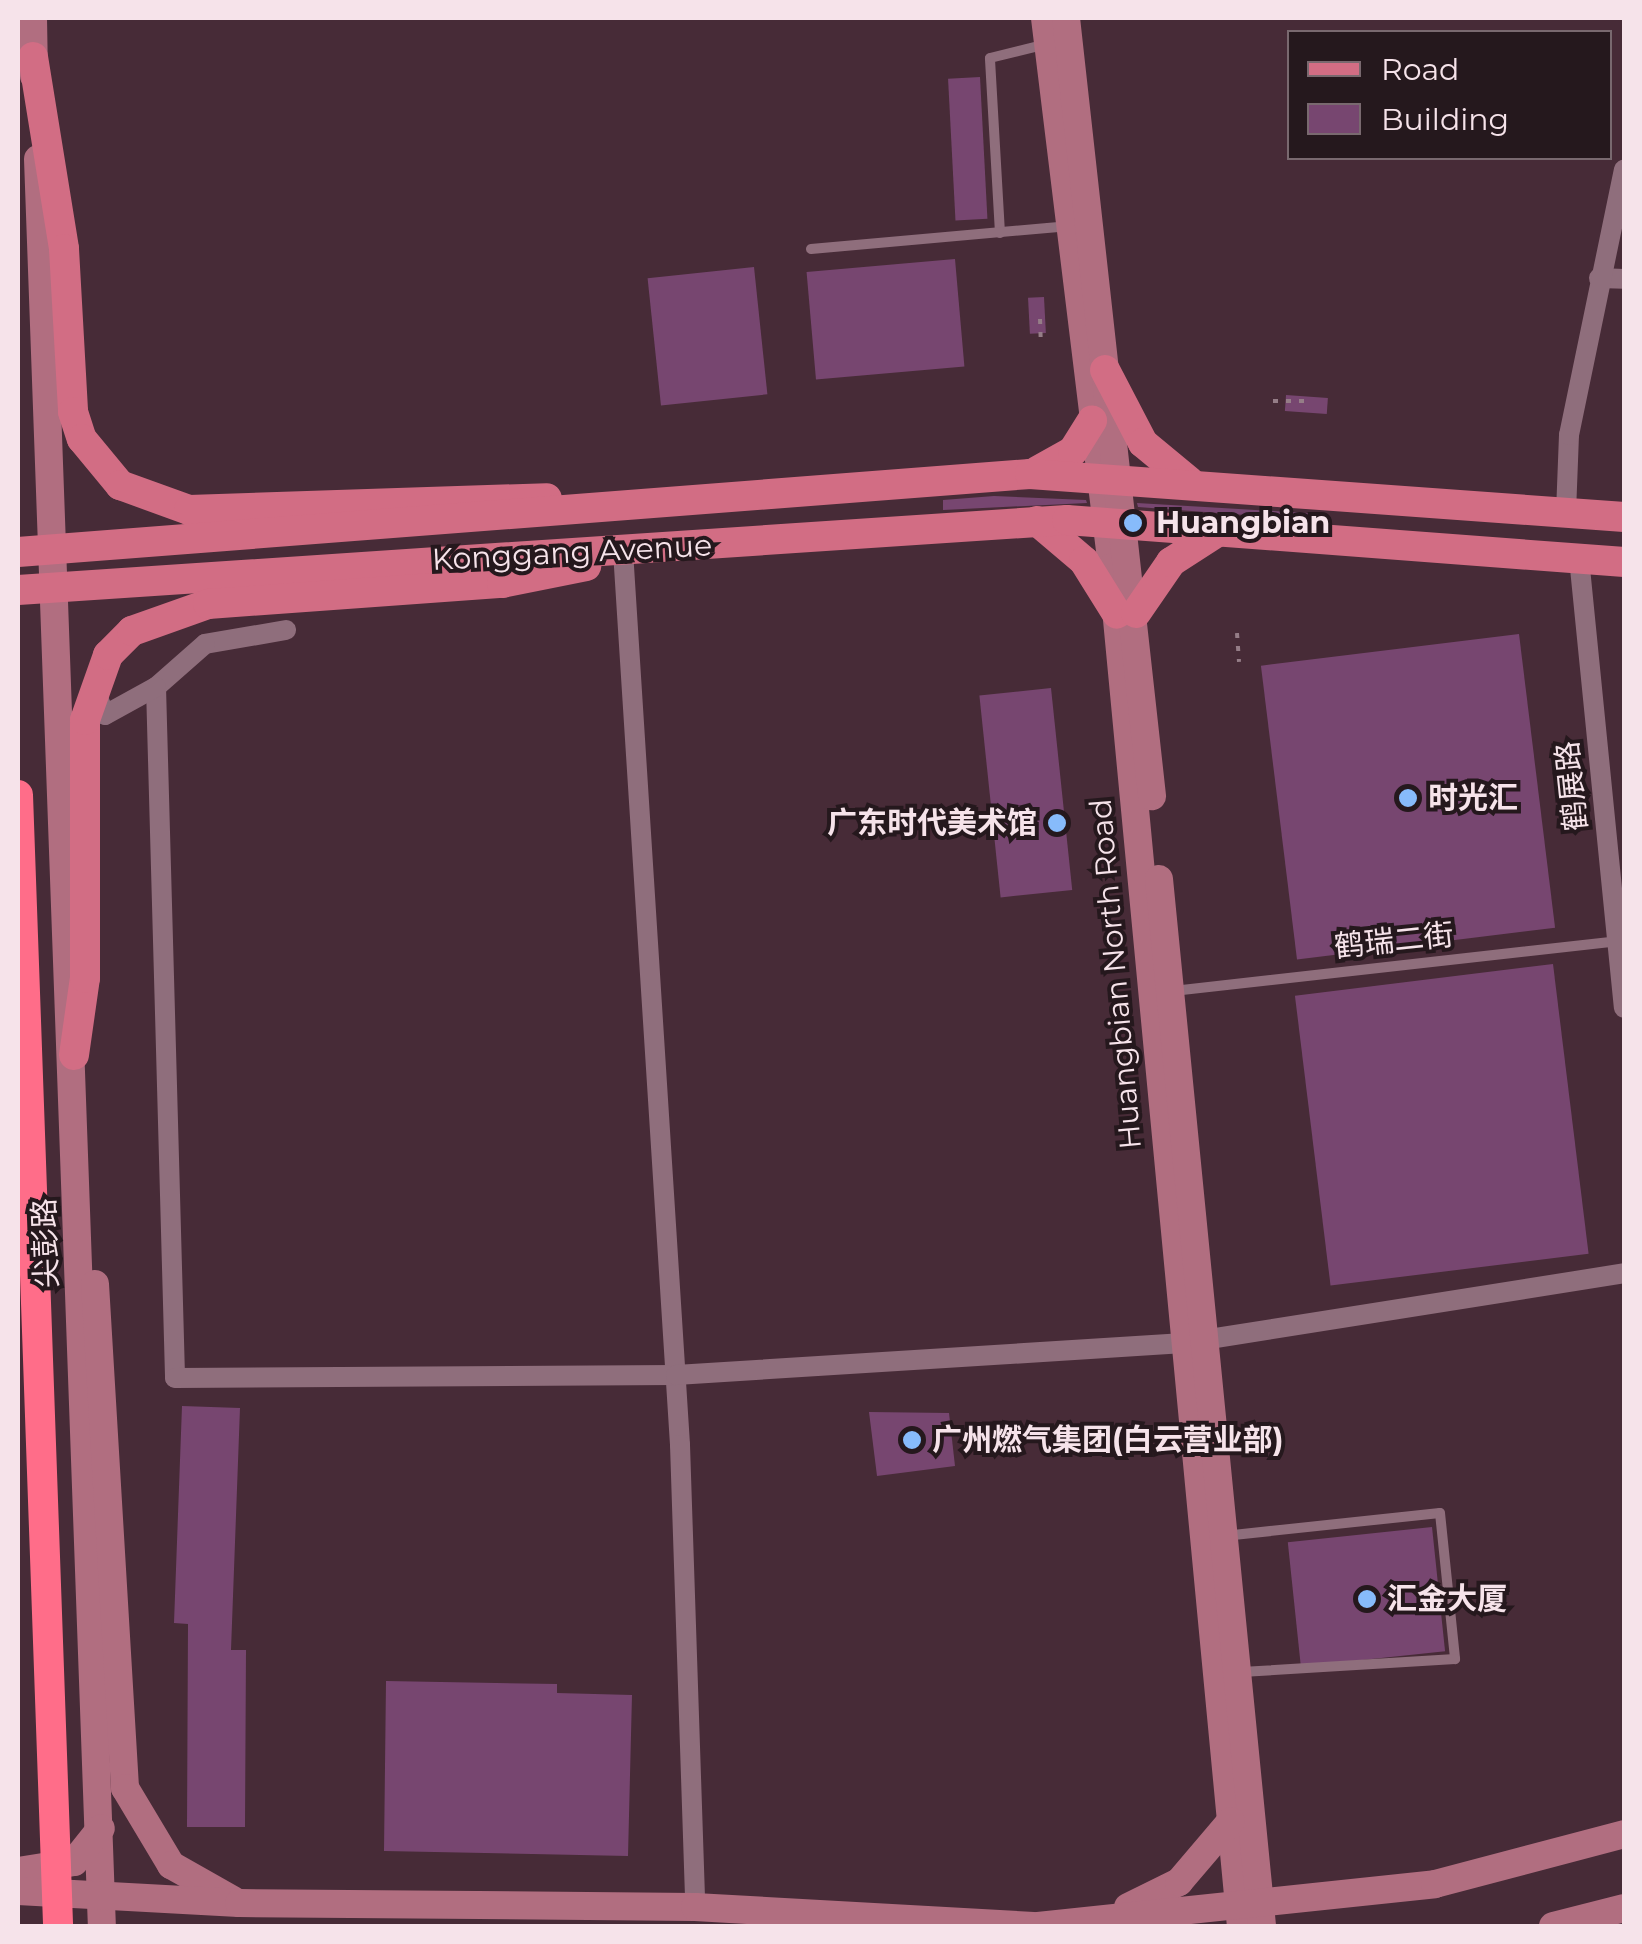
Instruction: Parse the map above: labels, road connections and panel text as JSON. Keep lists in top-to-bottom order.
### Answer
{
  "streets": {
    "main road": ["Konggang Avenue"],
    "street": ["鹤展路", "Huangbian North Road", "尖彭路"],
    "lane": ["鹤瑞二街"]
  },
  "crossings": [
    ["Konggang Avenue", "鹤展路"],
    ["Konggang Avenue", "Huangbian North Road"],
    ["鹤展路", "鹤瑞二街"],
    ["鹤瑞二街", "Huangbian North Road"]
  ],
  "places": [
    "Huangbian",
    "时光汇",
    "广东时代美术馆",
    "广州燃气集团(白云营业部)",
    "汇金大厦"
  ],
  "legend": ["Road", "Building"]
}
